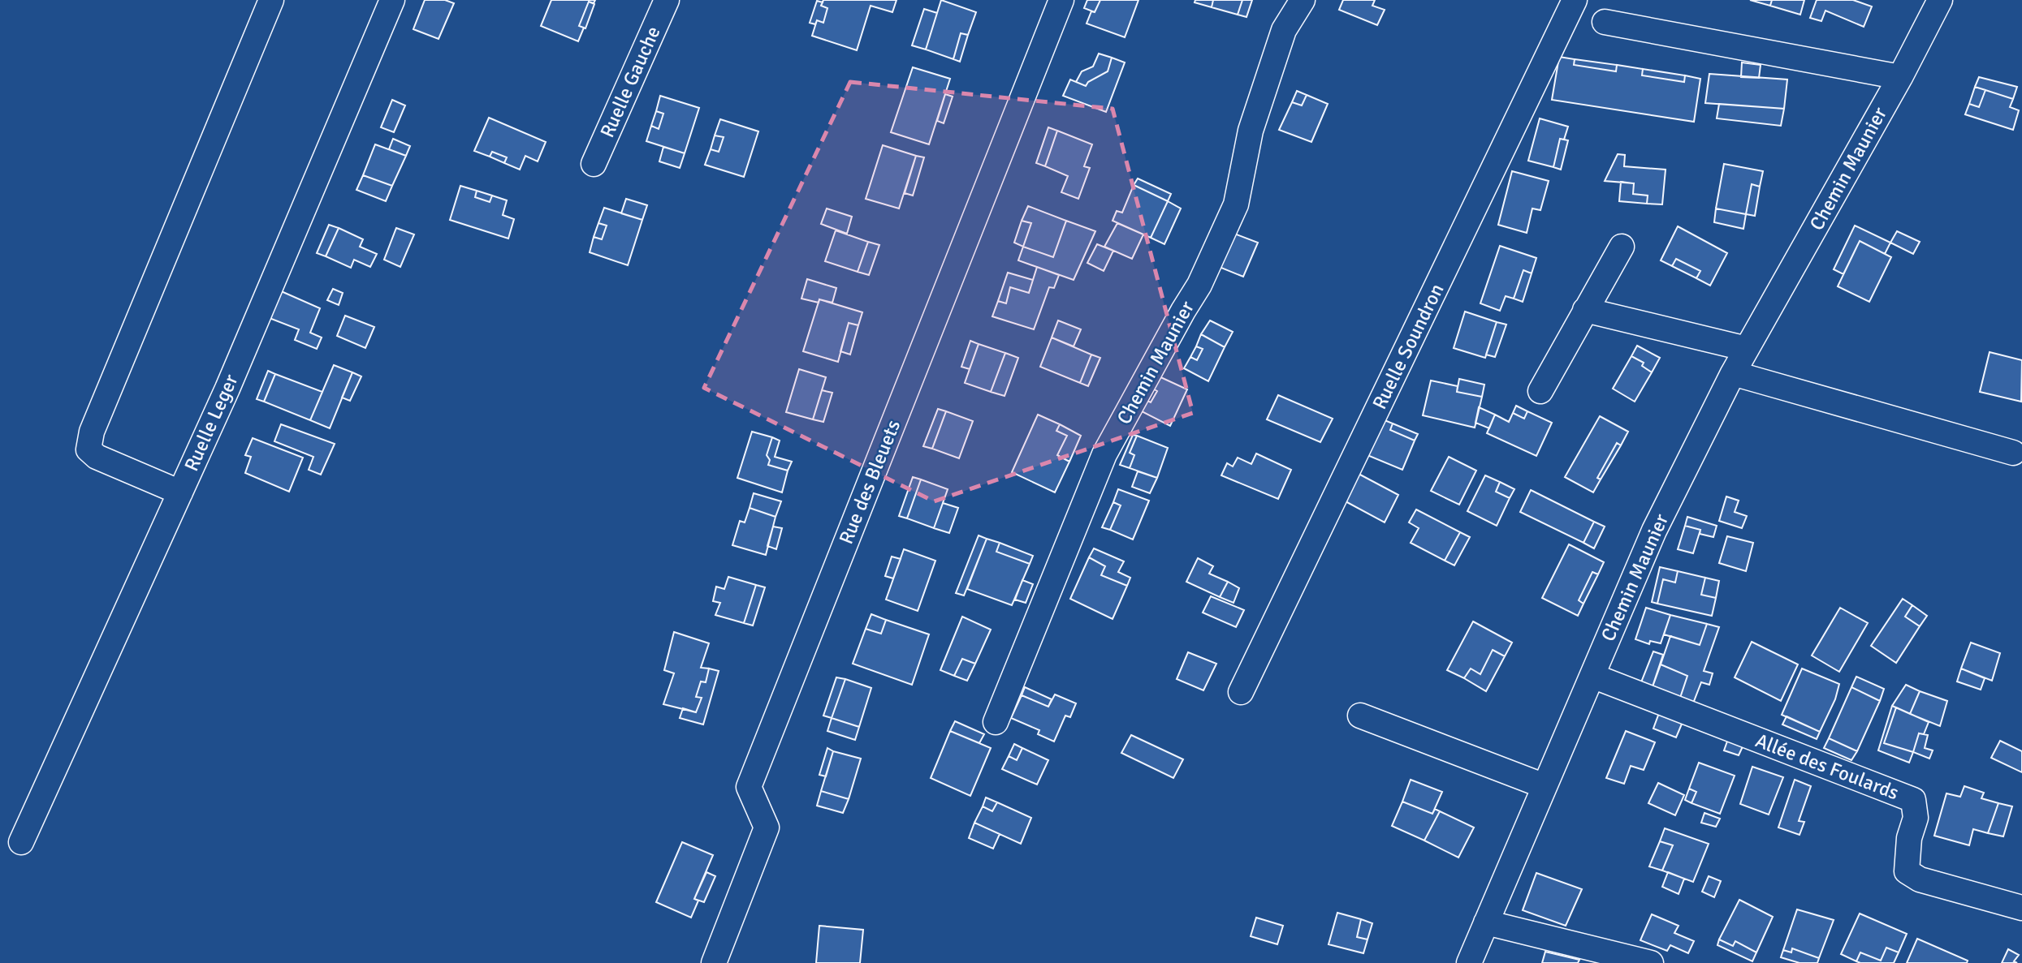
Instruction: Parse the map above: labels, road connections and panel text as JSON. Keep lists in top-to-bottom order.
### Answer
{
  "streets": {
    "street": [
      "Ruelle Gauche",
      "Chemin Maunier",
      "Ruelle Soundron",
      "Ruelle Leger",
      "Rue des Bleuets",
      "Allée des Foulards"
    ]
  },
  "crossings": [
    ["Chemin Maunier", "Allée des Foulards"]
  ]
}
